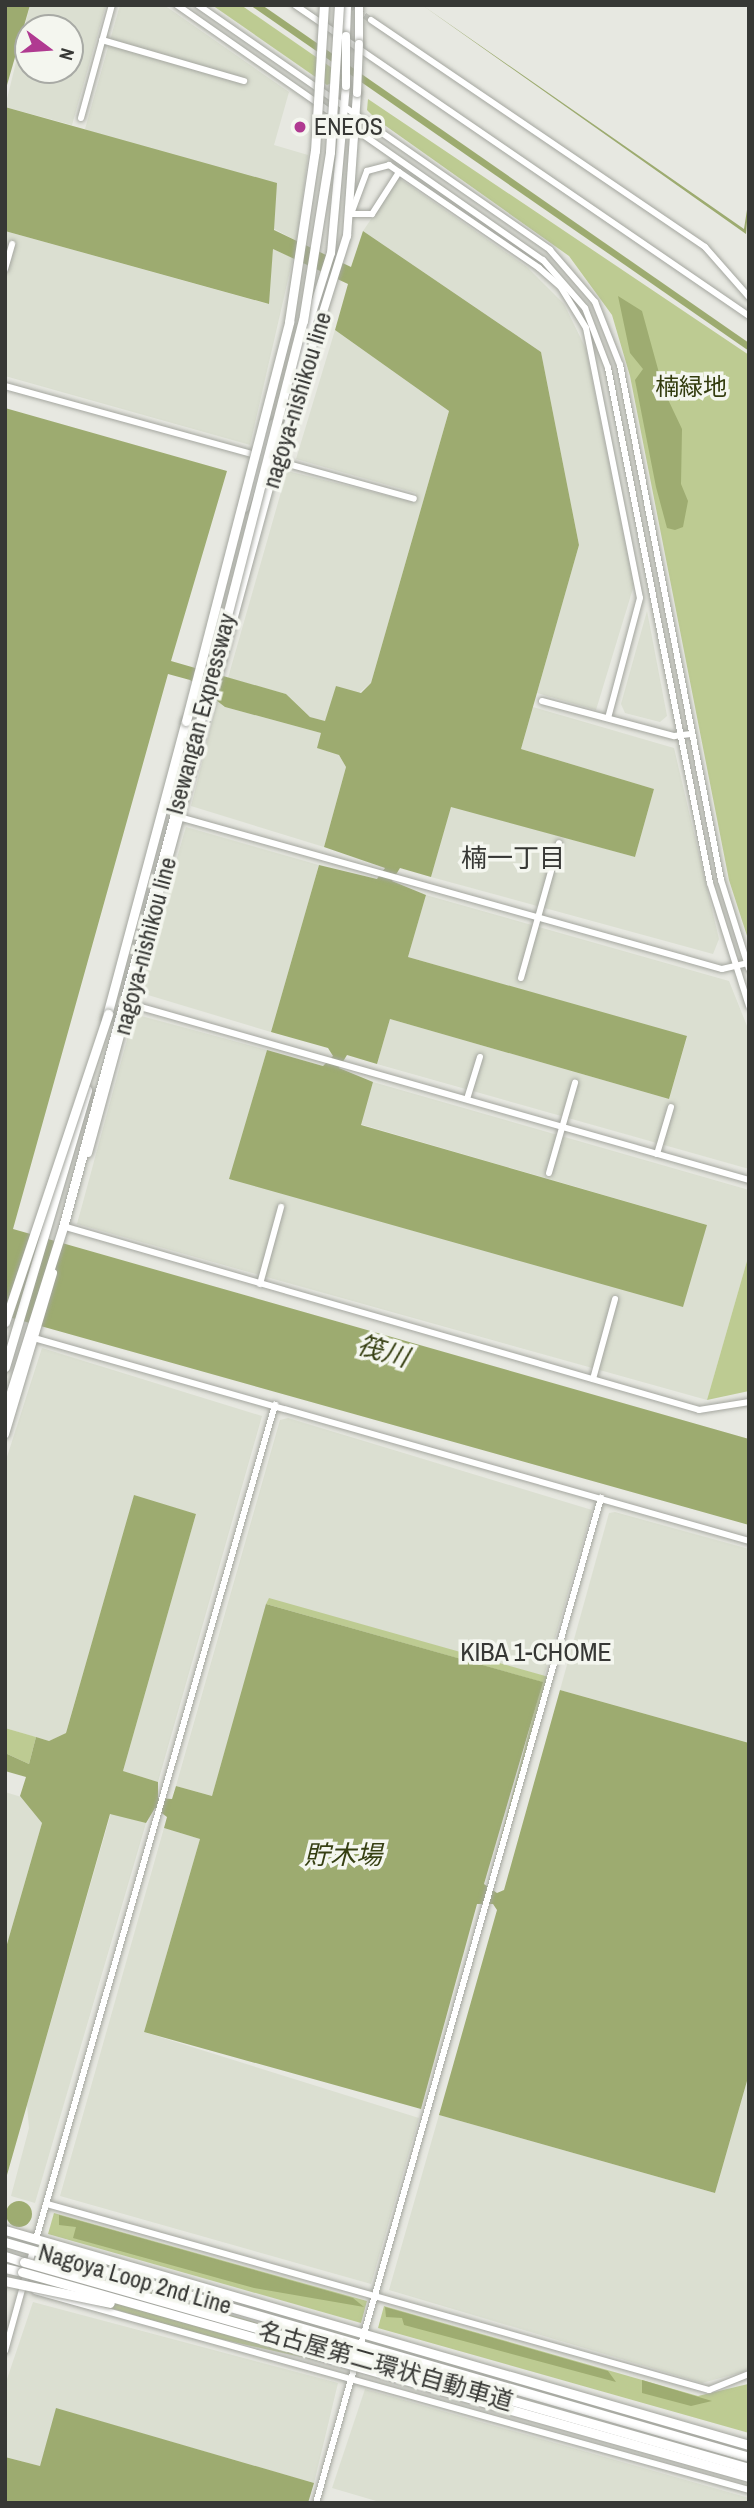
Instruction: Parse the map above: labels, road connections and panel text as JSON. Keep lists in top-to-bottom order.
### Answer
{
  "streets": {
    "highway": ["Isewangan Expressway", "Nagoya Loop 2nd Line", "名古屋第二環状自動車道"],
    "main road": ["nagoya-nishikou line"]
  },
  "districts": ["楠一丁目", "KIBA 1-CHOME"],
  "water": ["筏川", "貯木場"],
  "parks": ["楠緑地"],
  "places": ["ENEOS"],
  "north": "right"
}
